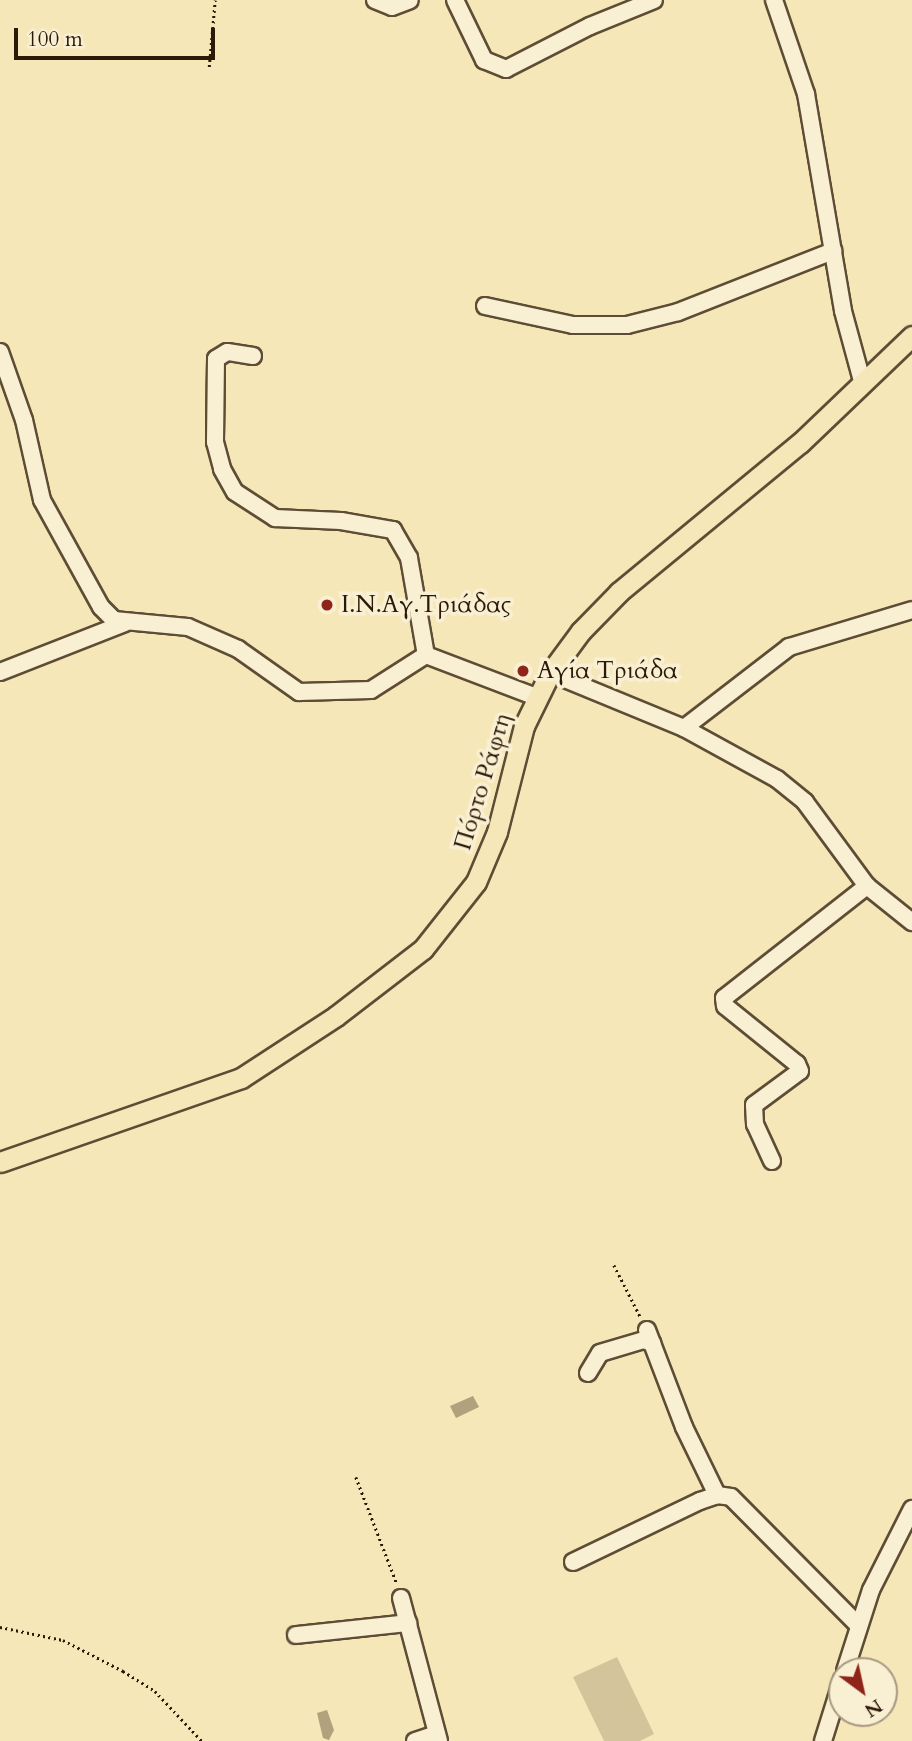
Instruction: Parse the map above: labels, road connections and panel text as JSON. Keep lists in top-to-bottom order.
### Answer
{
  "streets": {
    "main road": ["Πόρτο Ράφτη"]
  },
  "places": ["Ι.Ν.Αγ.Τριάδας", "Αγία Τριάδα"],
  "scale_bar": "100 m",
  "north": "bottom right"
}
